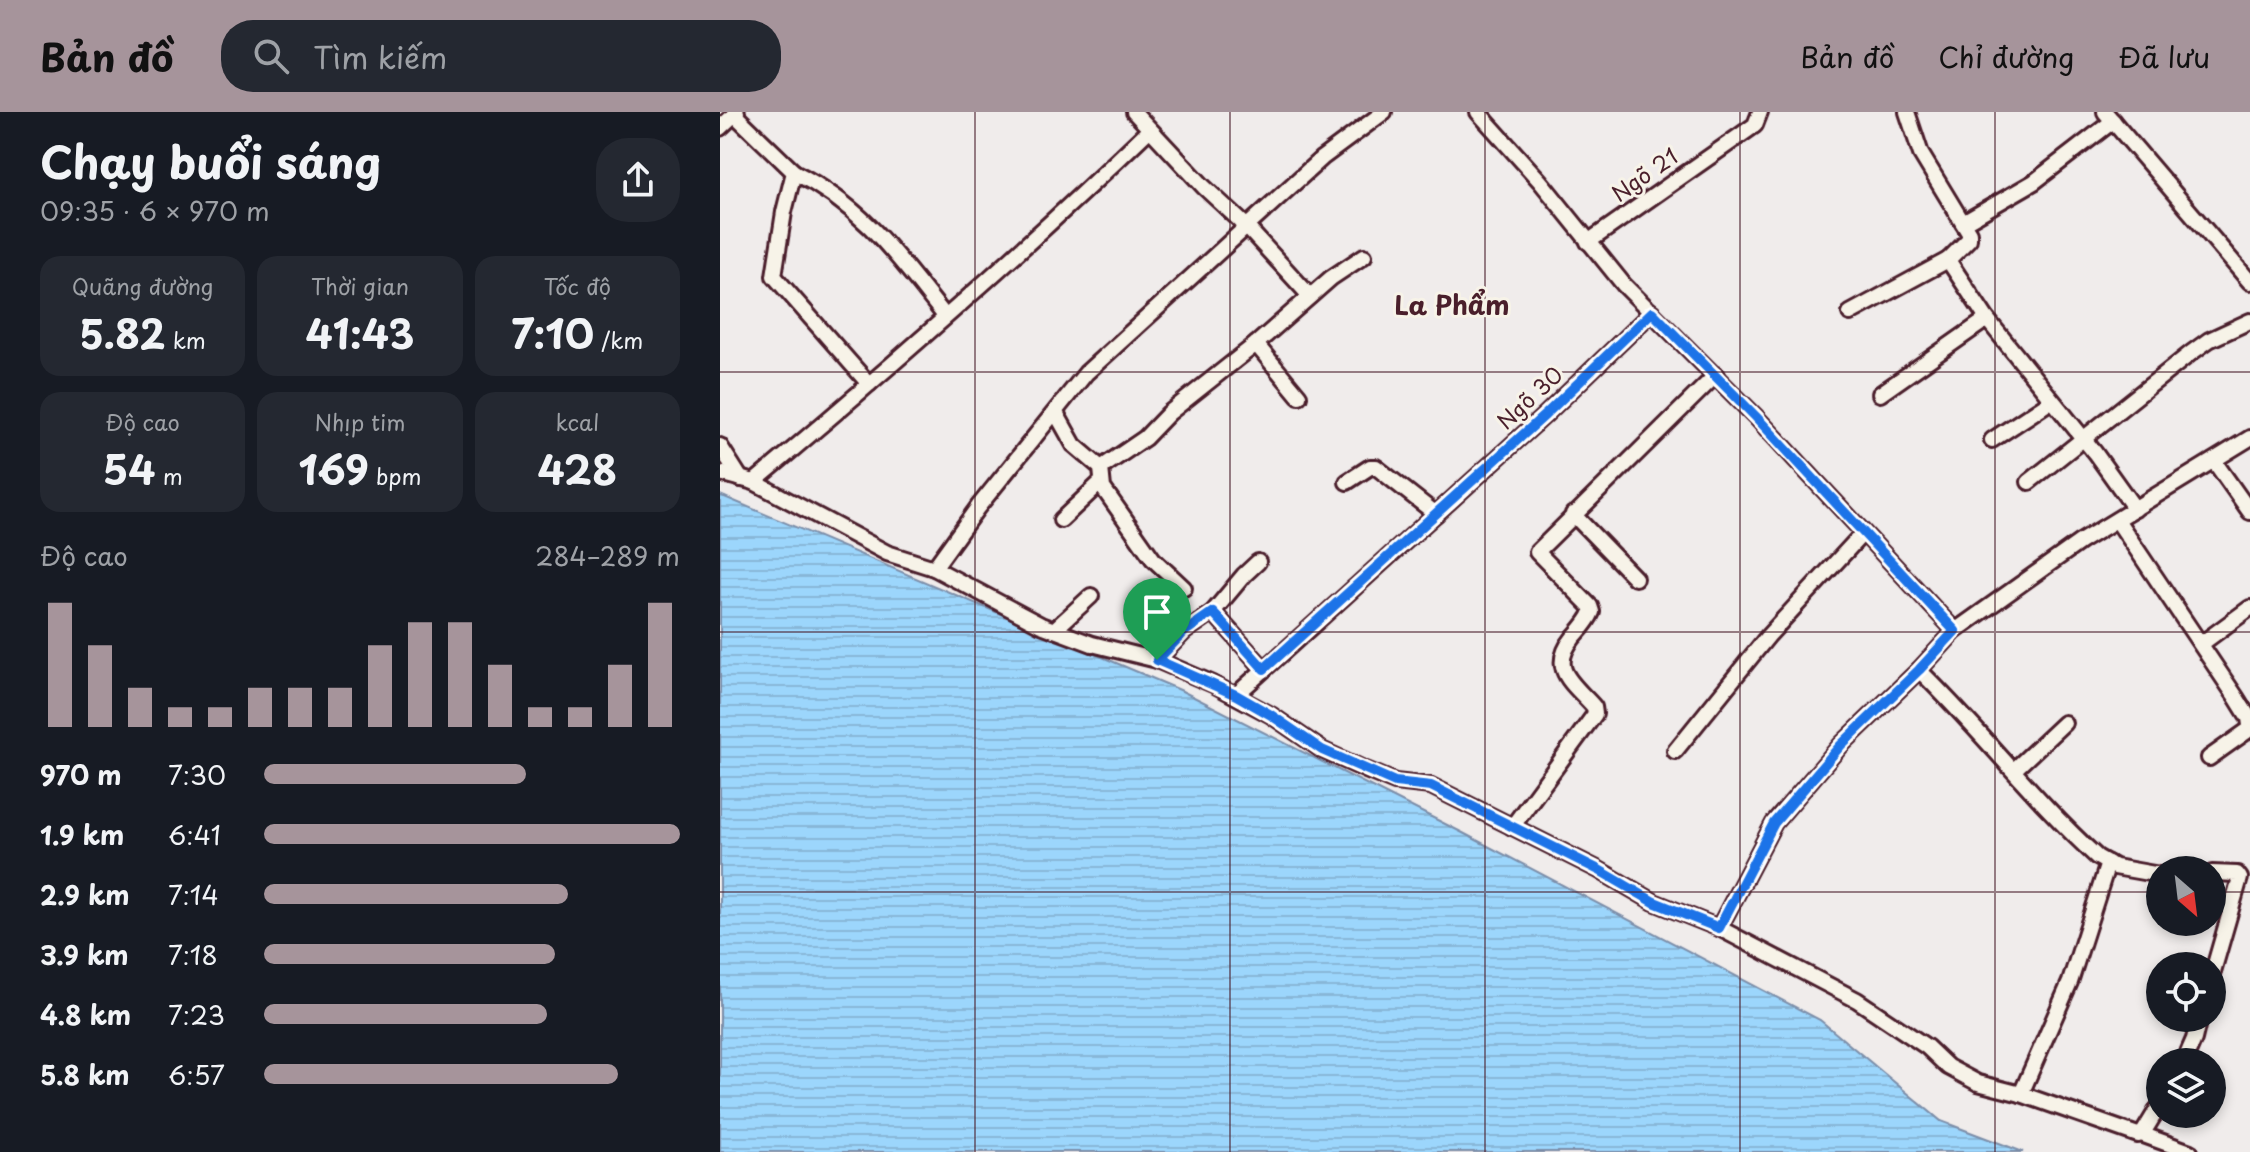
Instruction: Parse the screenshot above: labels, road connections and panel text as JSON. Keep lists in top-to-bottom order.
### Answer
{
  "streets": {
    "street": ["Ngõ 21", "Ngõ 30"]
  },
  "districts": ["La Phẩm"],
  "north": "bottom right",
  "page": {
    "header": "Bản đồ",
    "search": "Tìm kiếm",
    "nav": ["Bản đồ", "Chỉ đường", "Đã lưu"],
    "heading": ["Chạy buổi sáng", "09:35 · 6 × 970 m"],
    "stats": [
      ["Quãng đường", "5.82 km"],
      ["Thời gian", "41:43"],
      ["Tốc độ", "7:10 /km"],
      ["Độ cao", "54 m"],
      ["Nhịp tim", "169 bpm"],
      ["kcal", "428"]
    ],
    "chart": ["Độ cao", "284–289 m"],
    "list": [
      {
        "name": "970 m",
        "note": "7:30"
      },
      {
        "name": "1.9 km",
        "note": "6:41"
      },
      {
        "name": "2.9 km",
        "note": "7:14"
      },
      {
        "name": "3.9 km",
        "note": "7:18"
      },
      {
        "name": "4.8 km",
        "note": "7:23"
      },
      {
        "name": "5.8 km",
        "note": "6:57"
      }
    ]
  }
}
